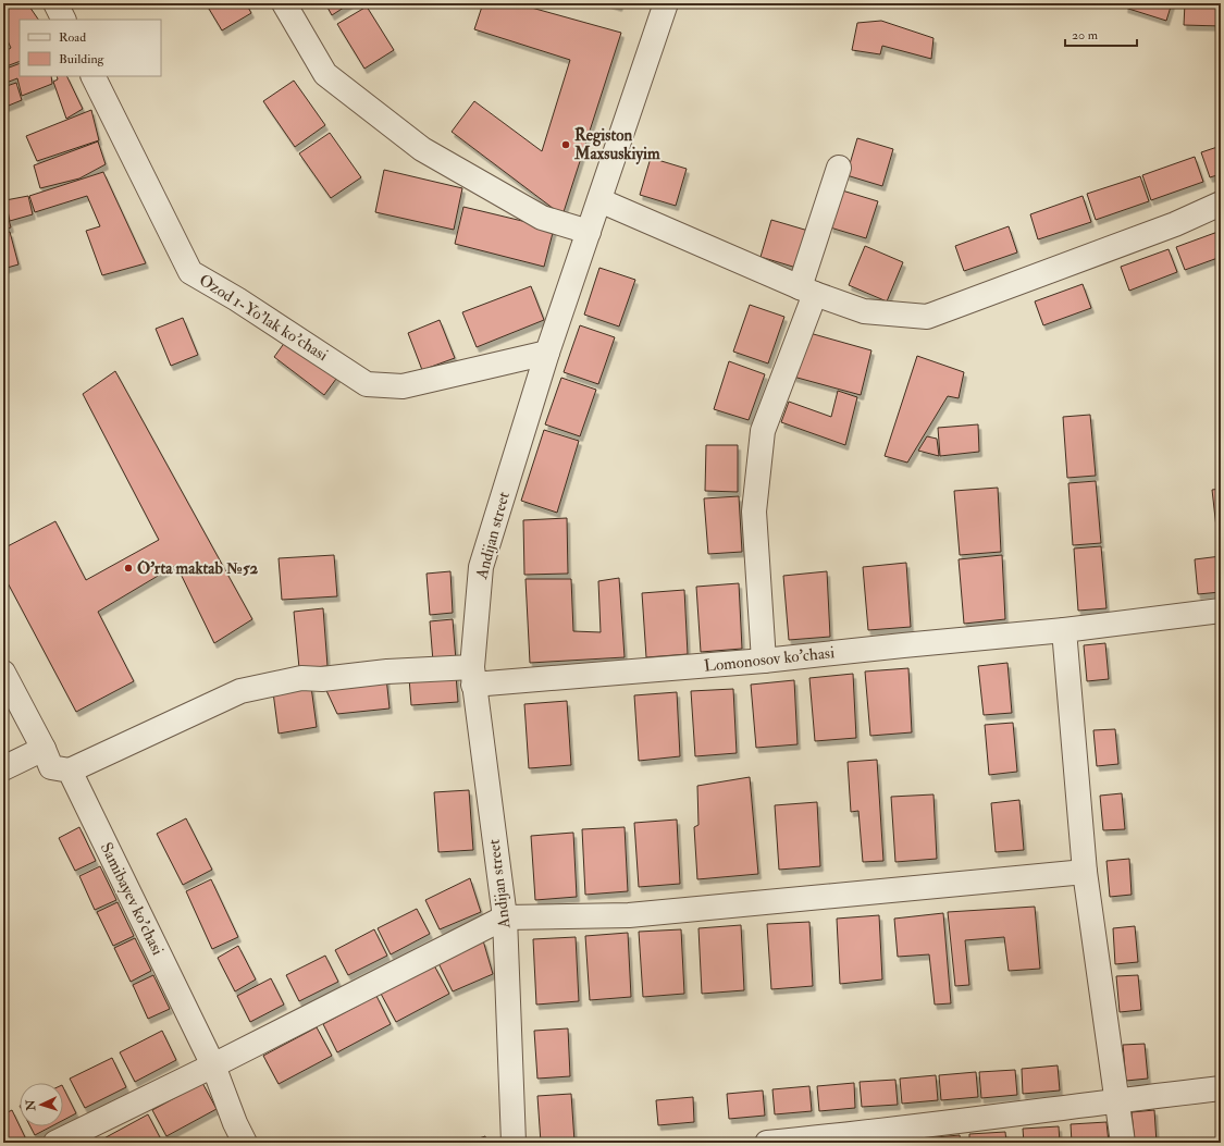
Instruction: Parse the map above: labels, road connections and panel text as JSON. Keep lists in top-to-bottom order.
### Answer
{
  "streets": {
    "street": [
      "Ozod 1-Yo'lak ko'chasi",
      "Andijan street",
      "Lomonosov ko'chasi",
      "Samibayev ko'chasi"
    ]
  },
  "crossings": [
    ["Ozod 1-Yo'lak ko'chasi", "Andijan street"],
    ["Andijan street", "Lomonosov ko'chasi"],
    ["Lomonosov ko'chasi", "Samibayev ko'chasi"]
  ],
  "places": ["Registon Maxsuskiyim", "O'rta maktab №52"],
  "legend": ["Road", "Building"],
  "scale_bar": "20 m",
  "north": "left"
}
